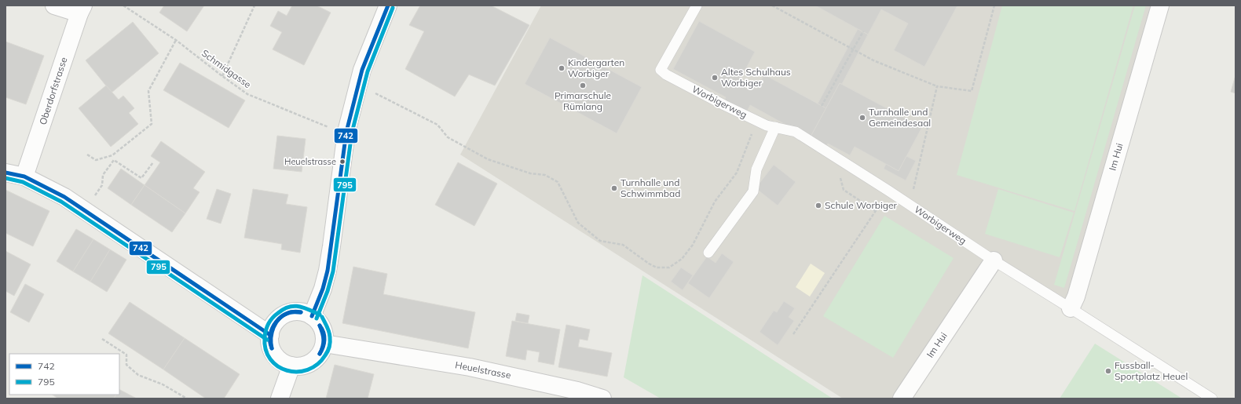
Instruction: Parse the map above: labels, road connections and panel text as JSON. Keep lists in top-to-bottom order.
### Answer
{
  "streets": {
    "street": ["Oberdorfstrasse", "Im Hui", "Heuelstrasse"],
    "lane": ["Worbigerweg"],
    "path": ["Schmidgasse"]
  },
  "crossings": [
    ["Worbigerweg", "Im Hui"]
  ],
  "places": [
    "Kindergarten Worbiger",
    "Altes Schulhaus Worbiger",
    "Primarschule Rümlang",
    "Turnhalle und Gemeindesaal",
    "Heuelstrasse",
    "Turnhalle und Schwimmbad",
    "Schule Worbiger",
    "Fussball- Sportplatz Heuel"
  ],
  "lines": ["transit line 742", "transit line 795"],
  "legend": ["742", "795"]
}
